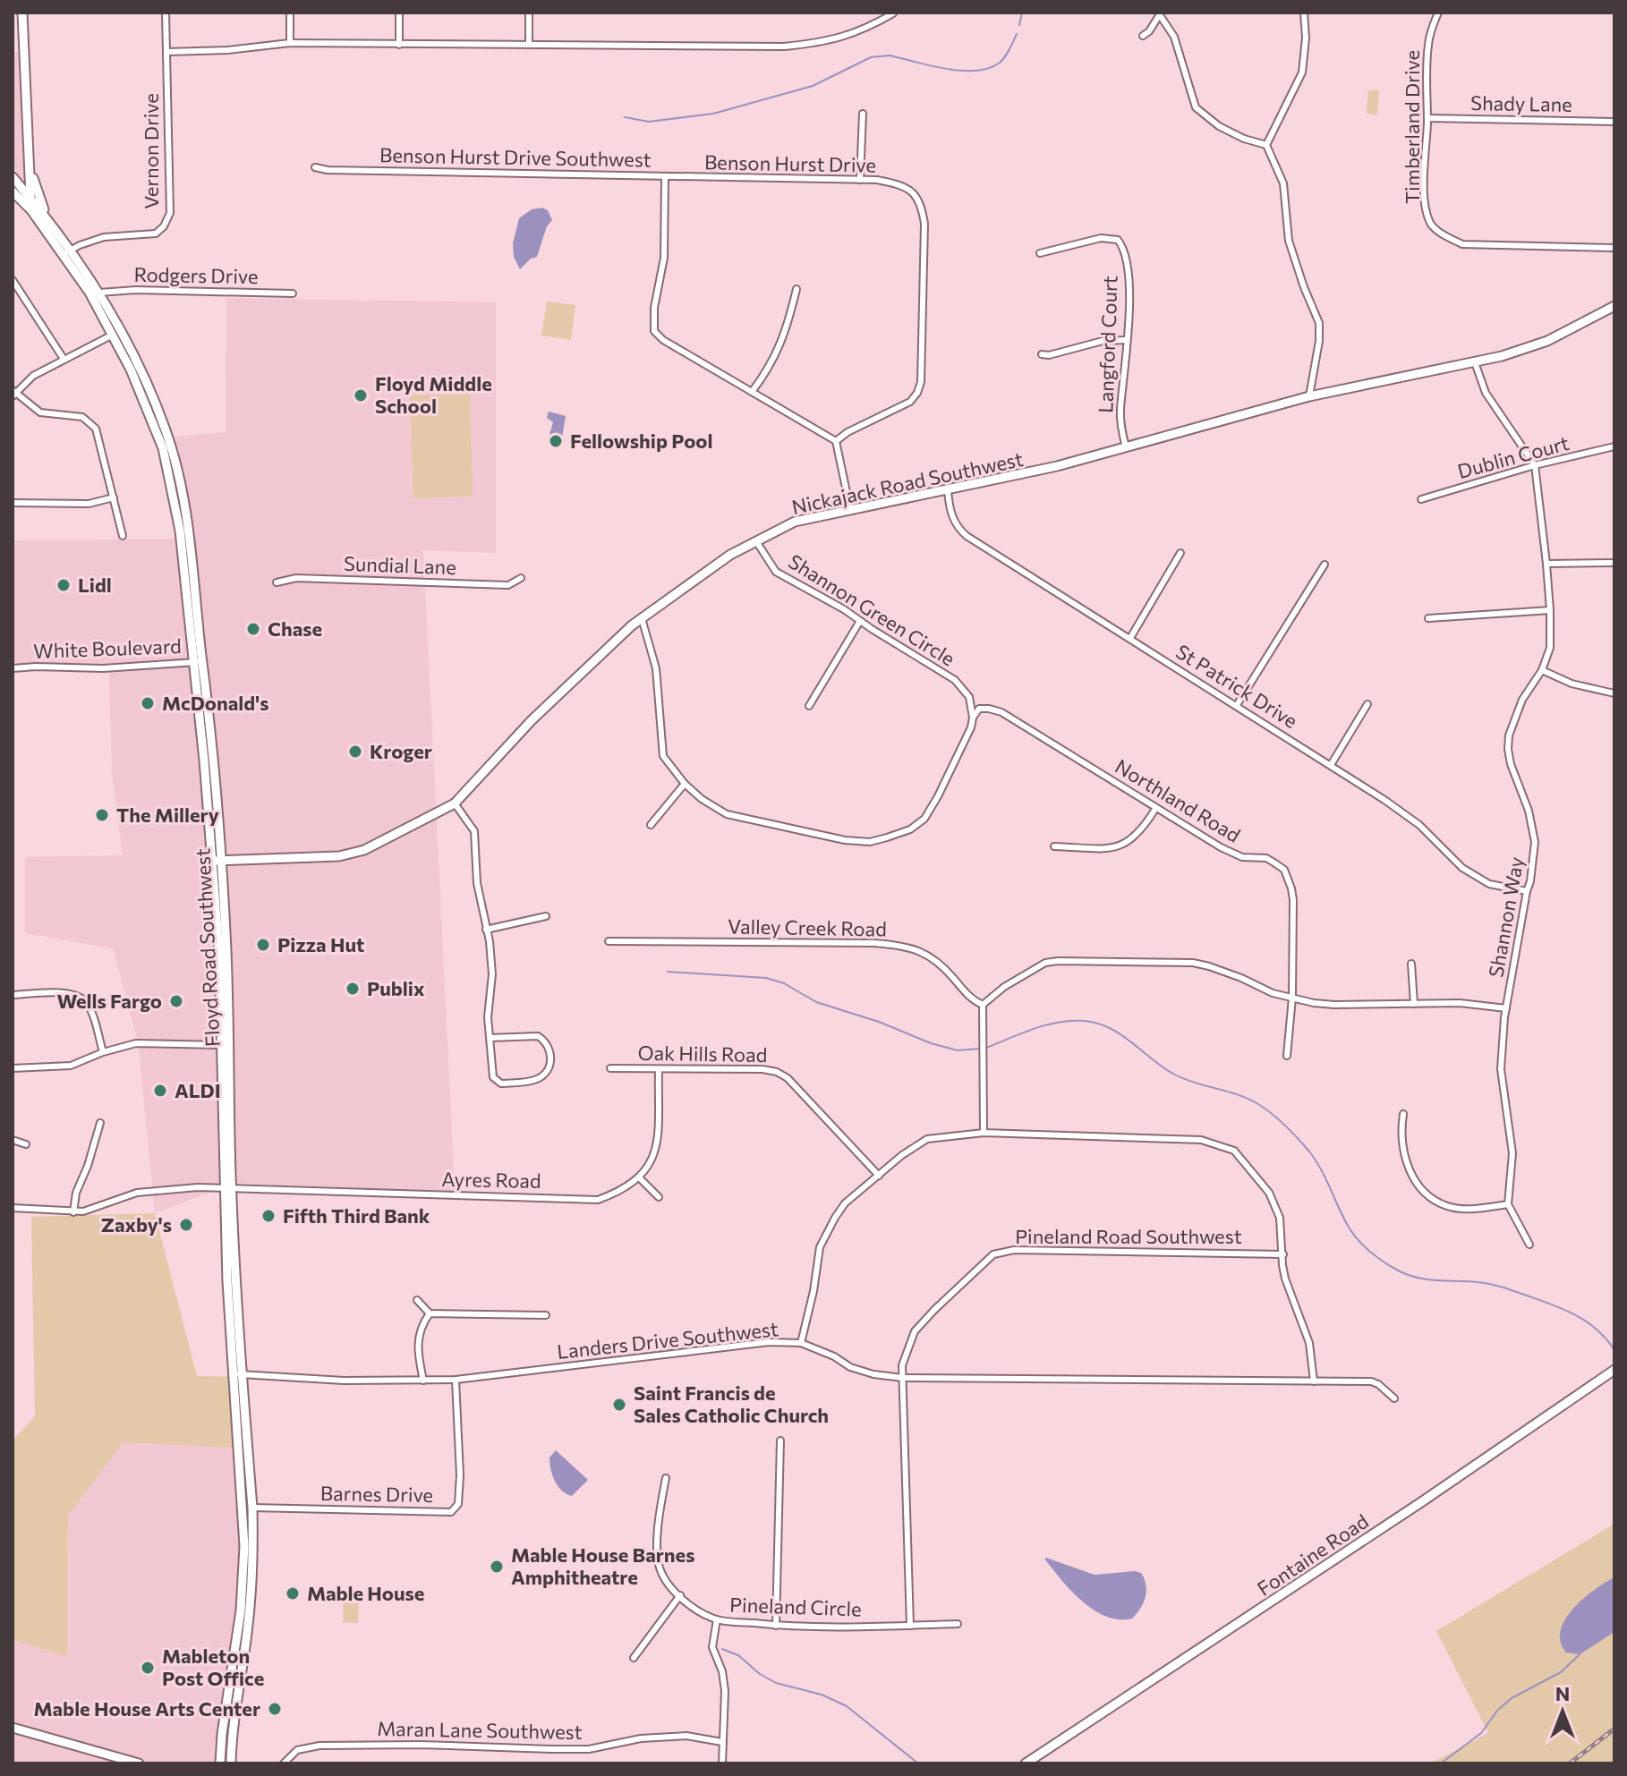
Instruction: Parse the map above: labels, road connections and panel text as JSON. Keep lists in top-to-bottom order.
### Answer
{
  "streets": {
    "main road": ["Nickajack Road Southwest", "Floyd Road Southwest", "Fontaine Road"],
    "street": [
      "Shady Lane",
      "Timberland Drive",
      "Vernon Drive",
      "Benson Hurst Drive Southwest",
      "Benson Hurst Drive",
      "Rodgers Drive",
      "Langford Court",
      "Dublin Court",
      "Sundial Lane",
      "Shannon Green Circle",
      "White Boulevard",
      "St Patrick Drive",
      "Northland Road",
      "Shannon Way",
      "Valley Creek Road",
      "Oak Hills Road",
      "Ayres Road",
      "Pineland Road Southwest",
      "Landers Drive Southwest",
      "Barnes Drive",
      "Pineland Circle",
      "Maran Lane Southwest"
    ]
  },
  "crossings": [
    ["Shady Lane", "Timberland Drive"],
    ["Vernon Drive", "Floyd Road Southwest"],
    ["Benson Hurst Drive Southwest", "Benson Hurst Drive"],
    ["Rodgers Drive", "Floyd Road Southwest"],
    ["Langford Court", "Nickajack Road Southwest"],
    ["Dublin Court", "Shannon Way"],
    ["Nickajack Road Southwest", "Shannon Green Circle"],
    ["Nickajack Road Southwest", "St Patrick Drive"],
    ["Nickajack Road Southwest", "Shannon Way"],
    ["Nickajack Road Southwest", "Floyd Road Southwest"],
    ["Shannon Green Circle", "Northland Road"],
    ["White Boulevard", "Floyd Road Southwest"],
    ["St Patrick Drive", "Shannon Way"],
    ["Floyd Road Southwest", "Ayres Road"],
    ["Floyd Road Southwest", "Landers Drive Southwest"],
    ["Floyd Road Southwest", "Barnes Drive"],
    ["Pineland Road Southwest", "Landers Drive Southwest"],
    ["Pineland Road Southwest", "Pineland Circle"],
    ["Landers Drive Southwest", "Barnes Drive"]
  ],
  "places": [
    "Floyd Middle School",
    "Fellowship Pool",
    "Lidl",
    "Chase",
    "McDonald's",
    "Kroger",
    "The Millery",
    "Pizza Hut",
    "Publix",
    "Wells Fargo",
    "ALDI",
    "Fifth Third Bank",
    "Zaxby's",
    "Saint Francis de Sales Catholic Church",
    "Mable House Barnes Amphitheatre",
    "Mable House",
    "Mableton Post Office",
    "Mable House Arts Center"
  ],
  "north": "top"
}
